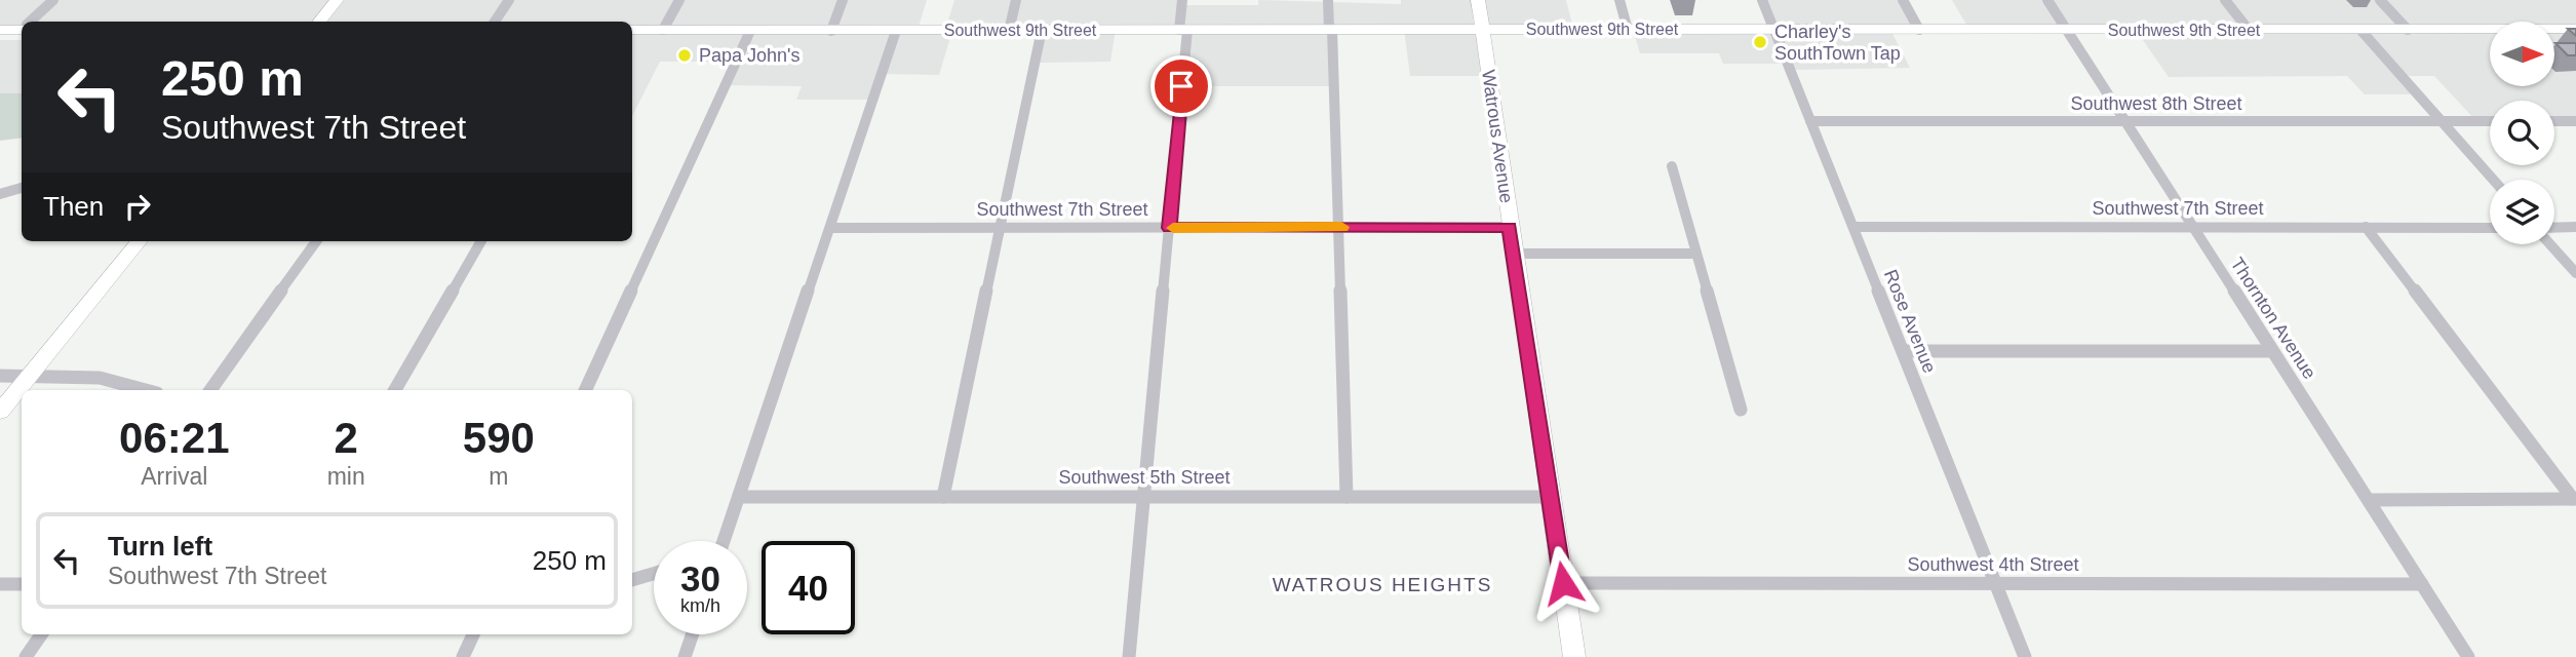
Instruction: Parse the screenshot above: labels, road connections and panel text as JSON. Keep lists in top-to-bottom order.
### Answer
{
  "streets": {
    "main road": ["Southwest 9th Street", "Watrous Avenue"],
    "street": [
      "Southwest 8th Street",
      "Southwest 7th Street",
      "Thornton Avenue",
      "Rose Avenue",
      "Southwest 5th Street",
      "Southwest 4th Street"
    ]
  },
  "crossings": [
    ["Southwest 9th Street", "Watrous Avenue"],
    ["Southwest 9th Street", "Thornton Avenue"],
    ["Southwest 9th Street", "Rose Avenue"],
    ["Southwest 8th Street", "Thornton Avenue"],
    ["Southwest 8th Street", "Rose Avenue"],
    ["Watrous Avenue", "Southwest 7th Street"],
    ["Watrous Avenue", "Southwest 5th Street"],
    ["Watrous Avenue", "Southwest 4th Street"],
    ["Southwest 7th Street", "Thornton Avenue"],
    ["Southwest 7th Street", "Rose Avenue"],
    ["Thornton Avenue", "Southwest 4th Street"],
    ["Rose Avenue", "Southwest 4th Street"]
  ],
  "districts": ["WATROUS HEIGHTS"],
  "places": ["Charley's SouthTown Tap", "Papa John's"],
  "north": "right",
  "page": {
    "turn": ["250 m", "Southwest 7th Street"],
    "then": "Then",
    "eta": [
      "06:21",
      "Arrival",
      "2",
      "min",
      "590",
      "m"
    ],
    "list": [
      {
        "name": "Turn left",
        "note": "Southwest 7th Street",
        "value": "250 m"
      }
    ],
    "speed": "30 km/h",
    "limit": "40"
  }
}
